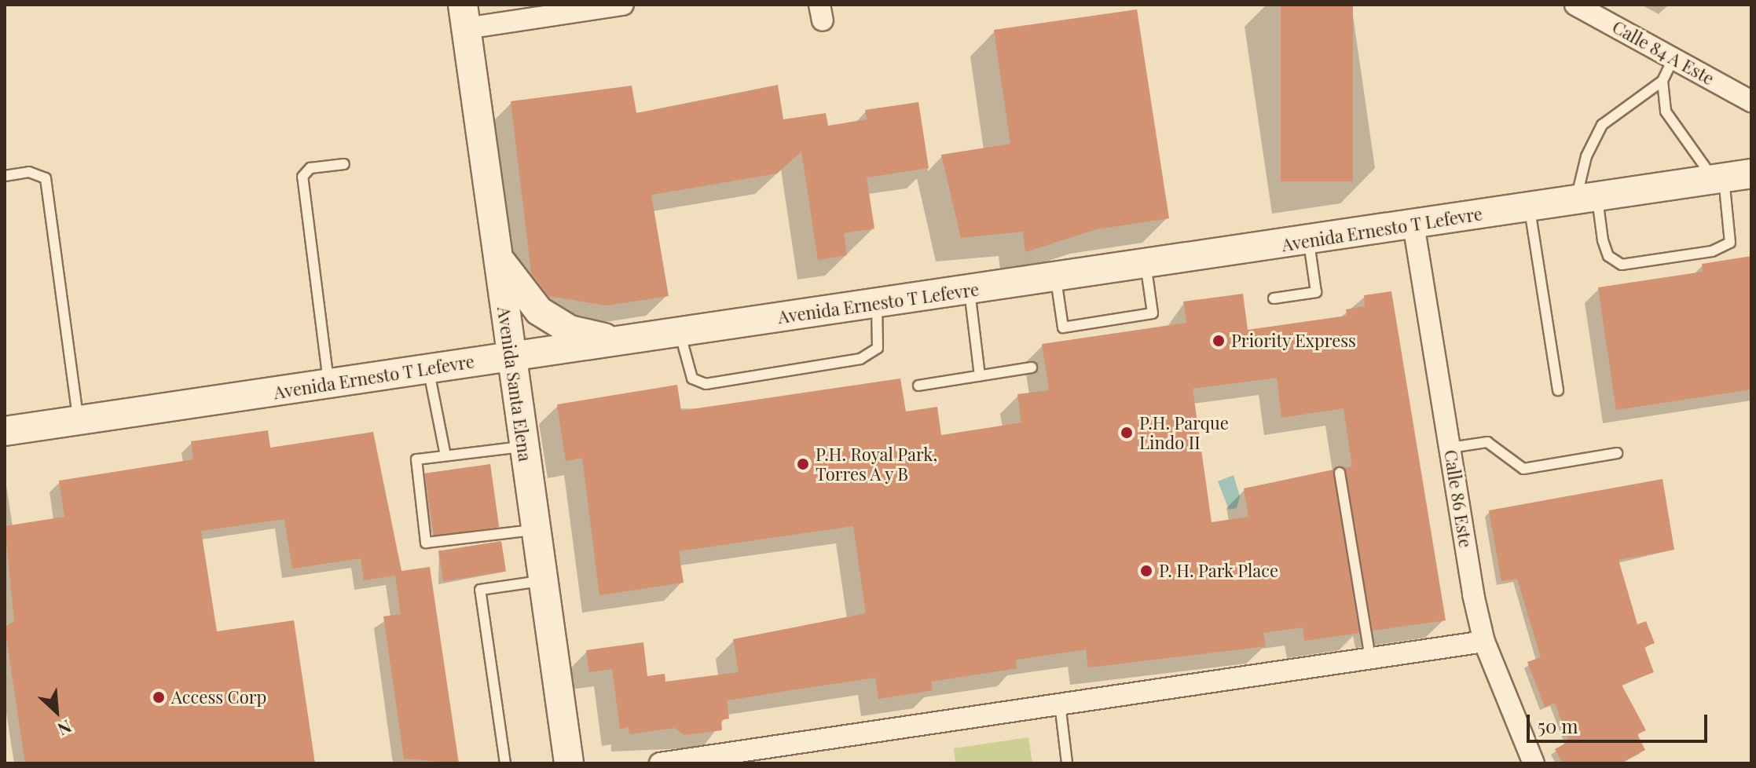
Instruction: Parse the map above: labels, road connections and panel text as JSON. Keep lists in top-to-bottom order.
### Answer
{
  "streets": {
    "main road": ["Avenida Ernesto T Lefevre", "Avenida Santa Elena"],
    "street": ["Calle 84 A Este", "Calle 86 Este"]
  },
  "crossings": [
    ["Avenida Ernesto T Lefevre", "Avenida Santa Elena"],
    ["Avenida Ernesto T Lefevre", "Calle 86 Este"]
  ],
  "places": [
    "Priority Express",
    "P.H. Parque Lindo II",
    "P.H. Royal Park, Torres A y B",
    "P. H. Park Place",
    "Access Corp"
  ],
  "scale_bar": "50 m",
  "north": "bottom right"
}
